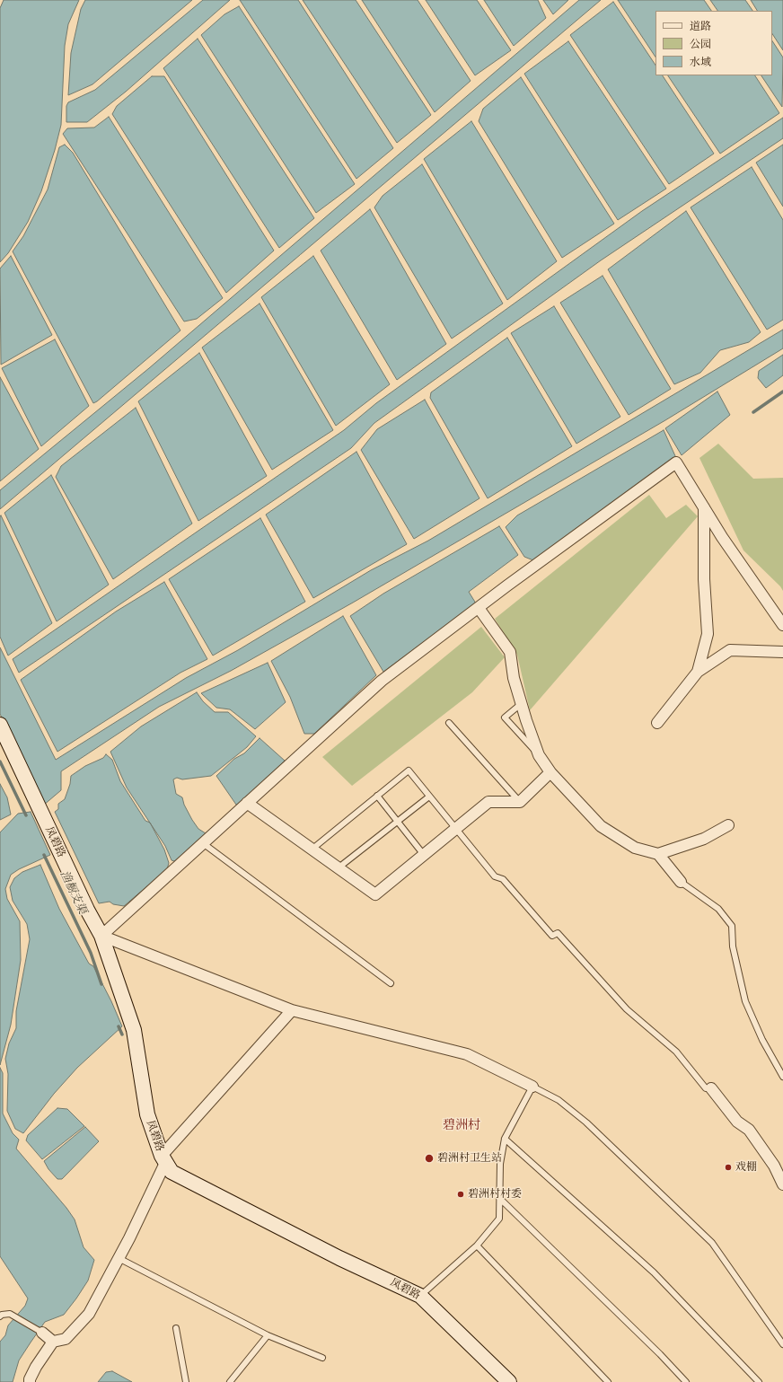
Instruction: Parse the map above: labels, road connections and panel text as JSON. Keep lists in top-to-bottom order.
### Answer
{
  "streets": {
    "main road": ["凤碧路"]
  },
  "districts": ["碧洲村"],
  "water": ["渔橱支渠"],
  "places": ["碧洲村卫生站", "戏棚", "碧洲村村委"],
  "legend": ["道路", "公园", "水域"]
}
